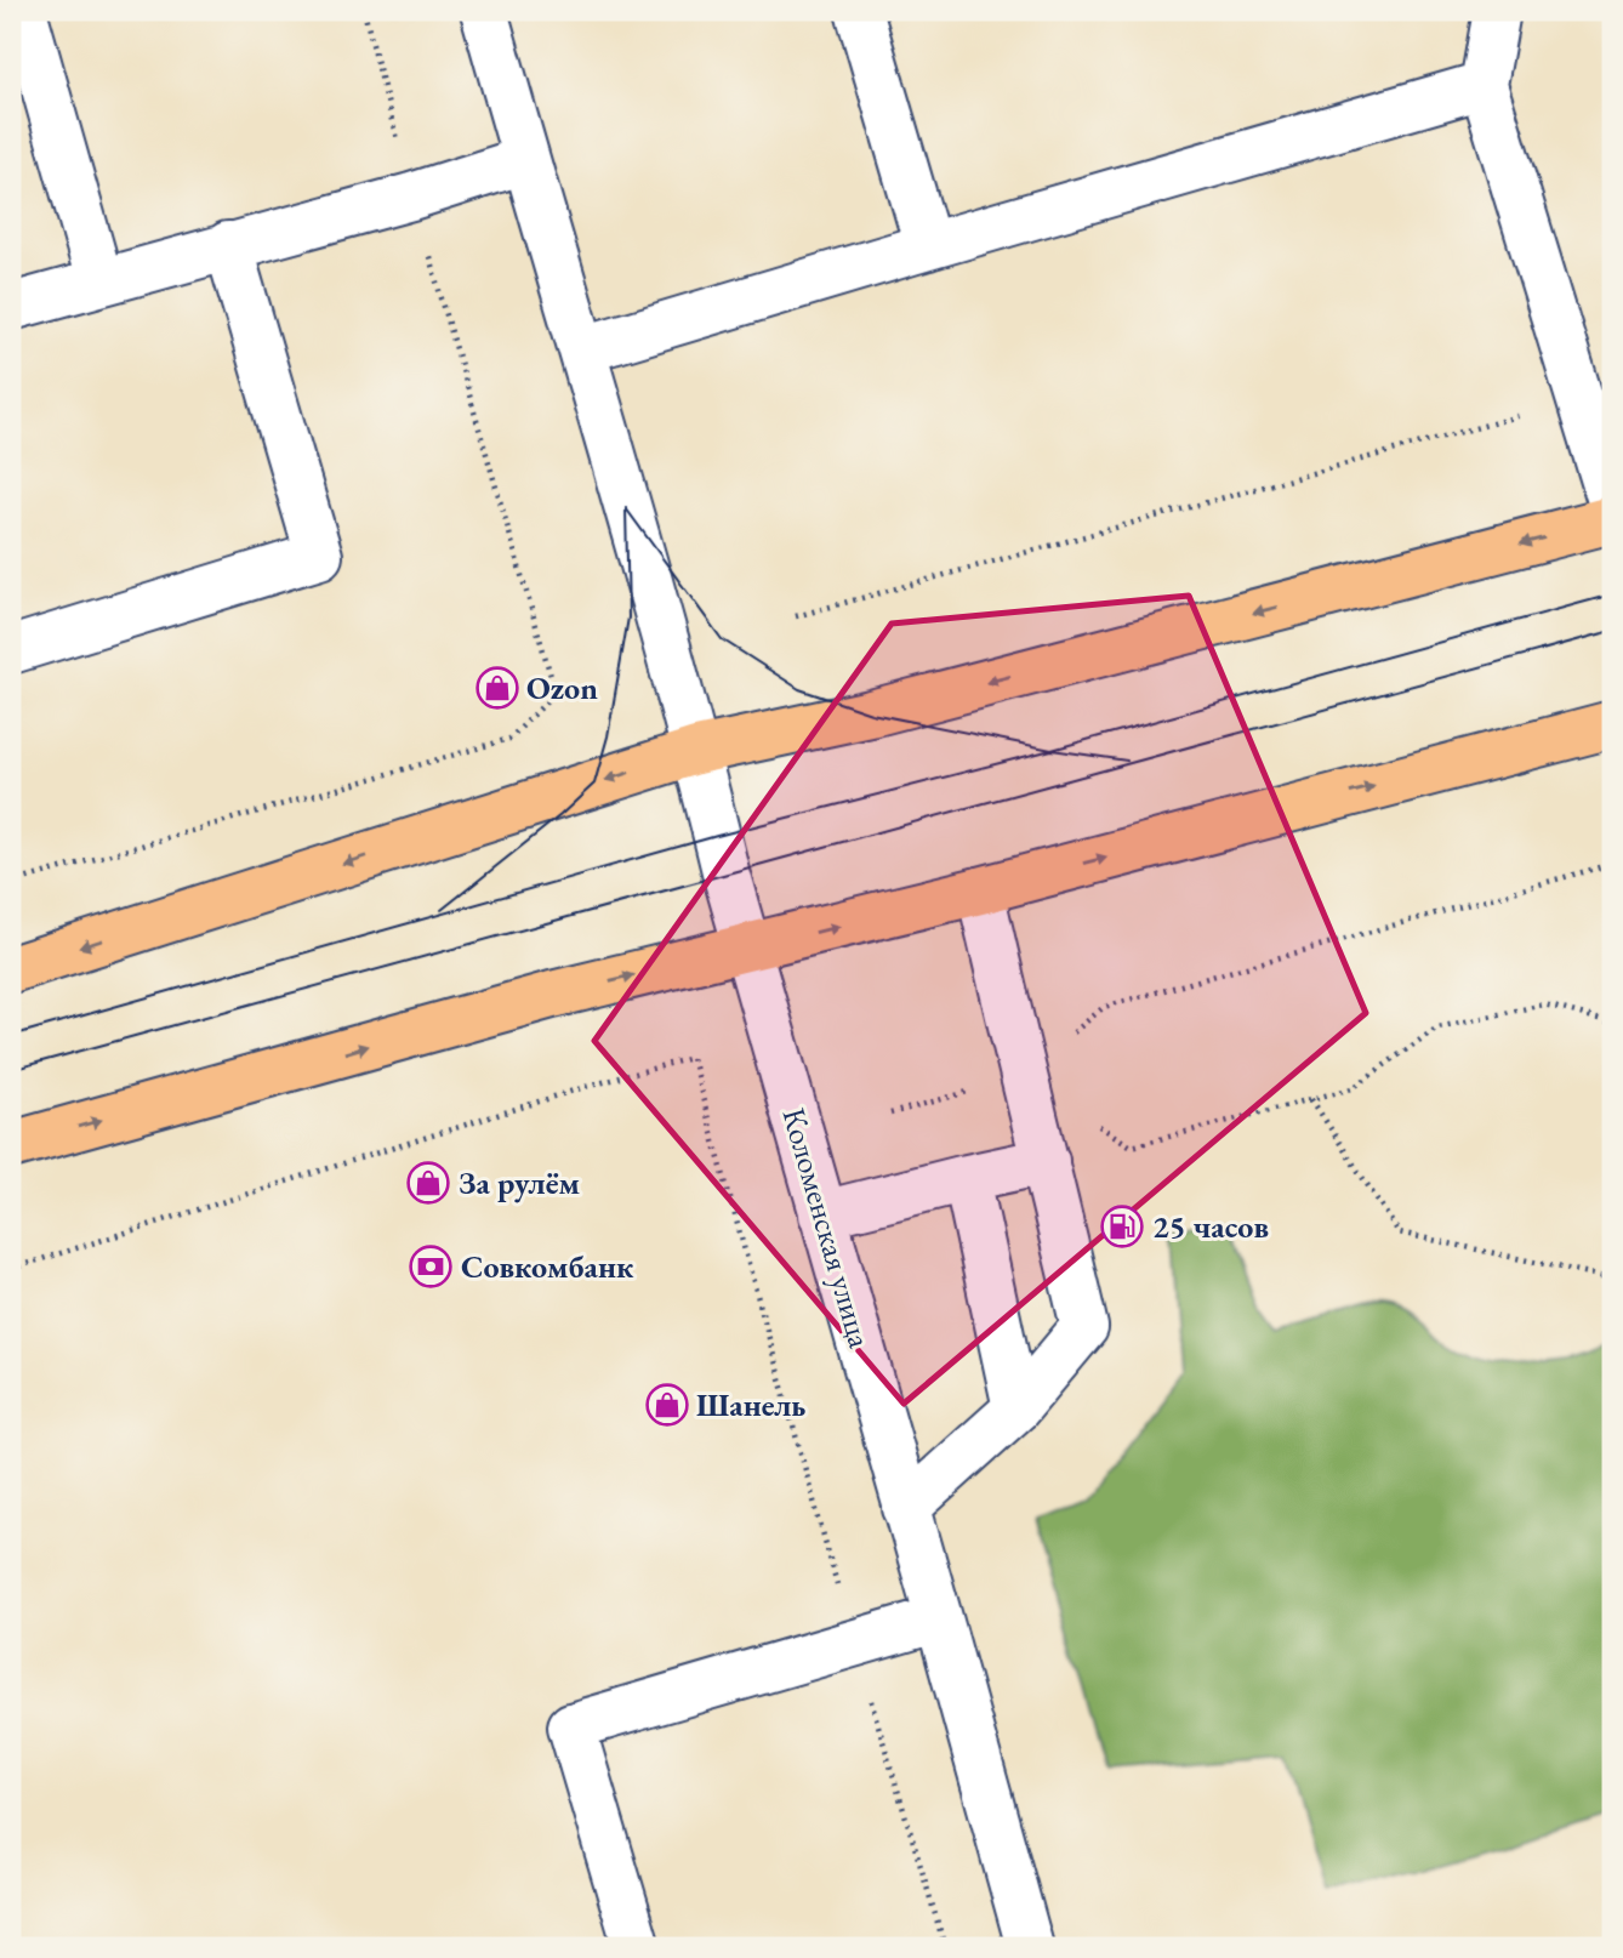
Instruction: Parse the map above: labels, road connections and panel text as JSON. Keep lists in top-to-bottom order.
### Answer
{
  "streets": {
    "street": ["Коломенская улица"]
  },
  "places": {
    "shop": ["Ozon", "За рулём", "Шанель"],
    "fuel station": ["25 часов"],
    "bank": ["Совкомбанк"]
  }
}
